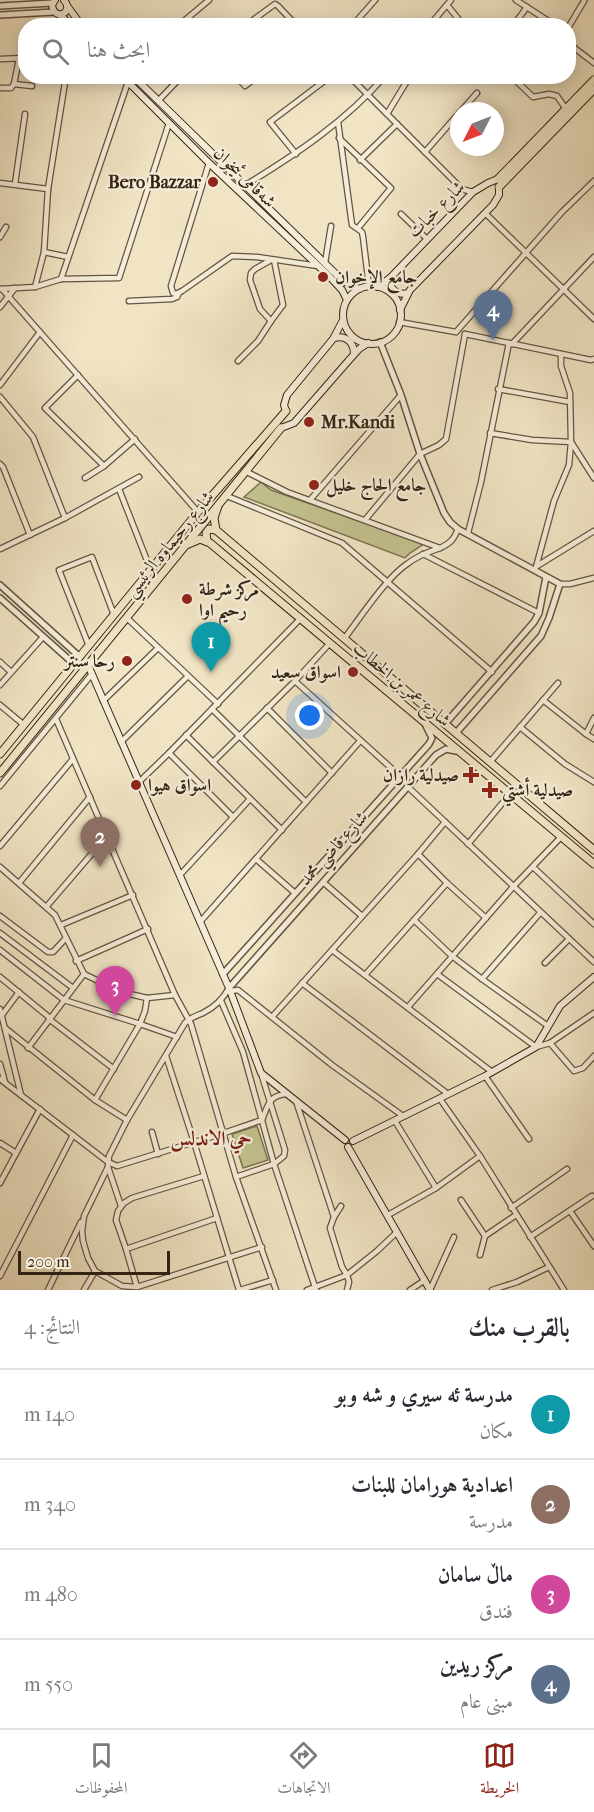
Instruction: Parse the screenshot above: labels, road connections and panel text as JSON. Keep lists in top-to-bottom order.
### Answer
{
  "streets": {
    "main road": [
      "شەقامی ئیخوان",
      "شارع خبات",
      "شارع رحيماوه الرئيسي",
      "شارع عمر بن الخطاب"
    ],
    "street": ["شارع قاضي محمد"]
  },
  "crossings": [
    ["شەقامی ئیخوان", "شارع خبات"],
    ["شەقامی ئیخوان", "شارع رحيماوه الرئيسي"],
    ["شارع خبات", "شارع رحيماوه الرئيسي"],
    ["شارع عمر بن الخطاب", "شارع قاضي محمد"]
  ],
  "districts": ["حي الاندلس"],
  "places": {
    "other": [
      "Bero Bazzar",
      "جامع الإخوان",
      "Mr.Kandi",
      "جامع الحاج خليل",
      "مركز شرطة رحيم اوا",
      "رحا سنتر",
      "اسواق سعيد",
      "اسواق هيوا"
    ],
    "health": ["صيدلية رازان", "صيدلية أشتي"]
  },
  "scale_bar": "200 m",
  "north": "bottom left",
  "page": {
    "search": "ابحث هنا",
    "pins": [
      "4",
      "1",
      "2",
      "3"
    ],
    "scale": "200 m",
    "heading": ["بالقرب منك", "النتائج: 4"],
    "list": [
      {
        "mark": "1",
        "name": "مدرسة ئه سيري و شه وبو",
        "note": "مكان",
        "value": "140 m"
      },
      {
        "mark": "2",
        "name": "اعدادية هورامان للبنات",
        "note": "مدرسة",
        "value": "340 m"
      },
      {
        "mark": "3",
        "name": "ماڵ سامان",
        "note": "فندق",
        "value": "480 m"
      },
      {
        "mark": "4",
        "name": "مركز ريدين",
        "note": "مبنى عام",
        "value": "550 m"
      }
    ],
    "nav": ["الخريطة", "الاتجاهات", "المحفوظات"]
  }
}
